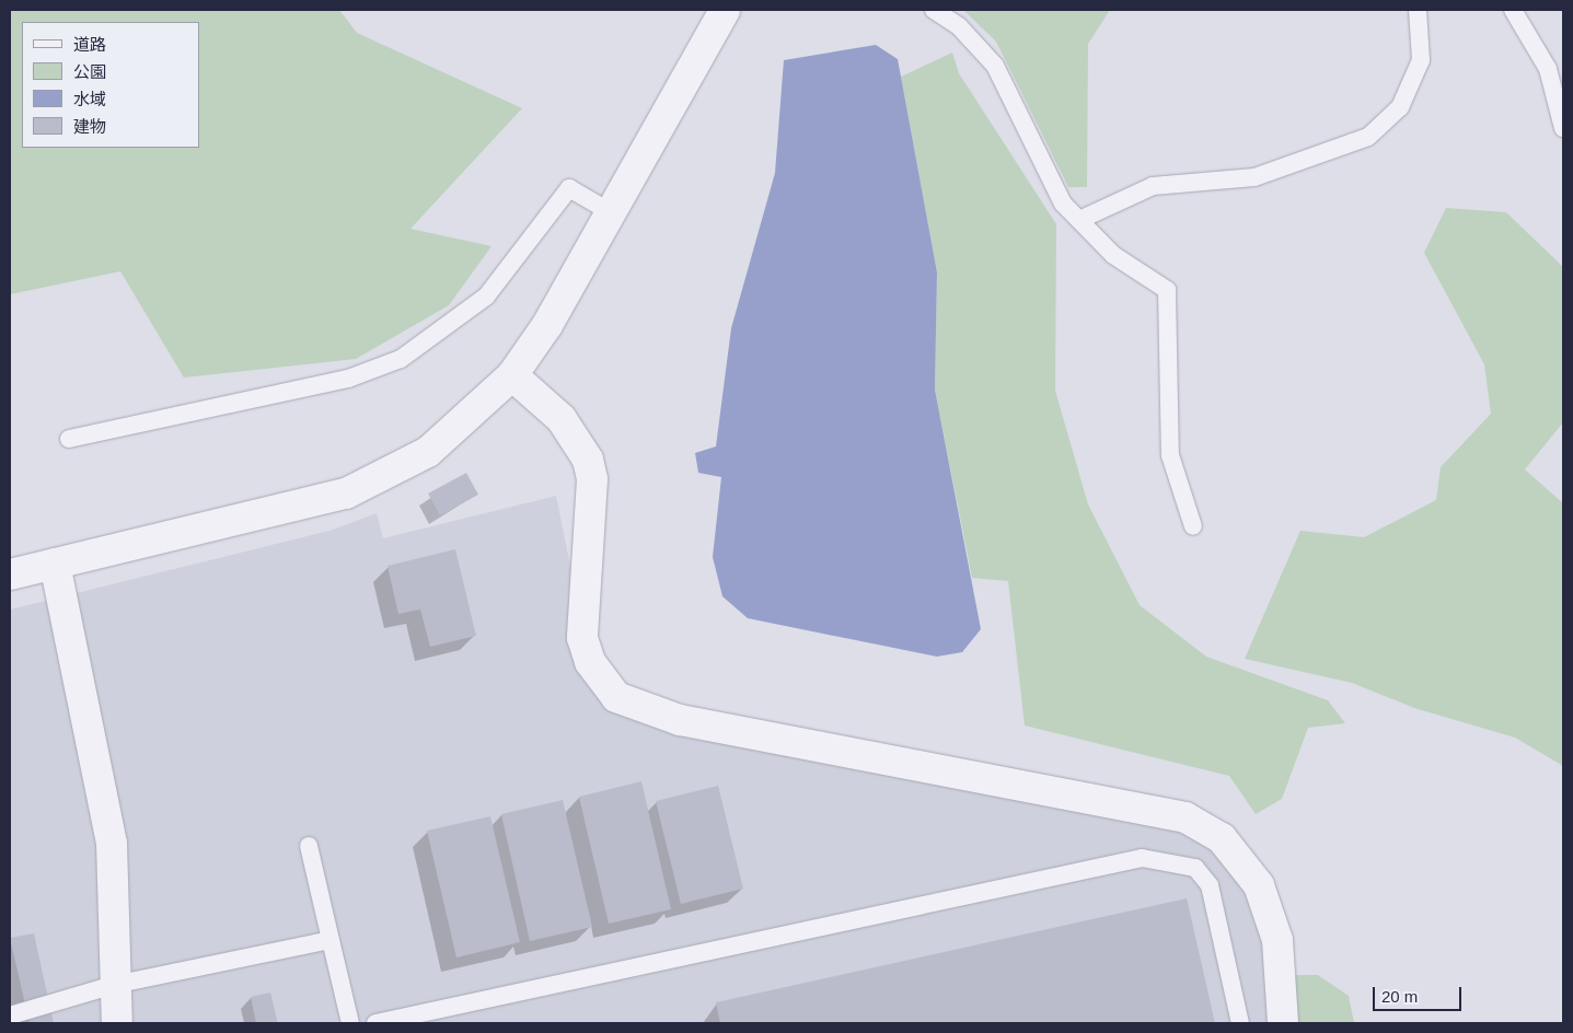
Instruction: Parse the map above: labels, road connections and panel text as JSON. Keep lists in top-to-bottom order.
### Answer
{
  "legend": [
    "道路",
    "公園",
    "水域",
    "建物"
  ],
  "scale_bar": "20 m"
}
